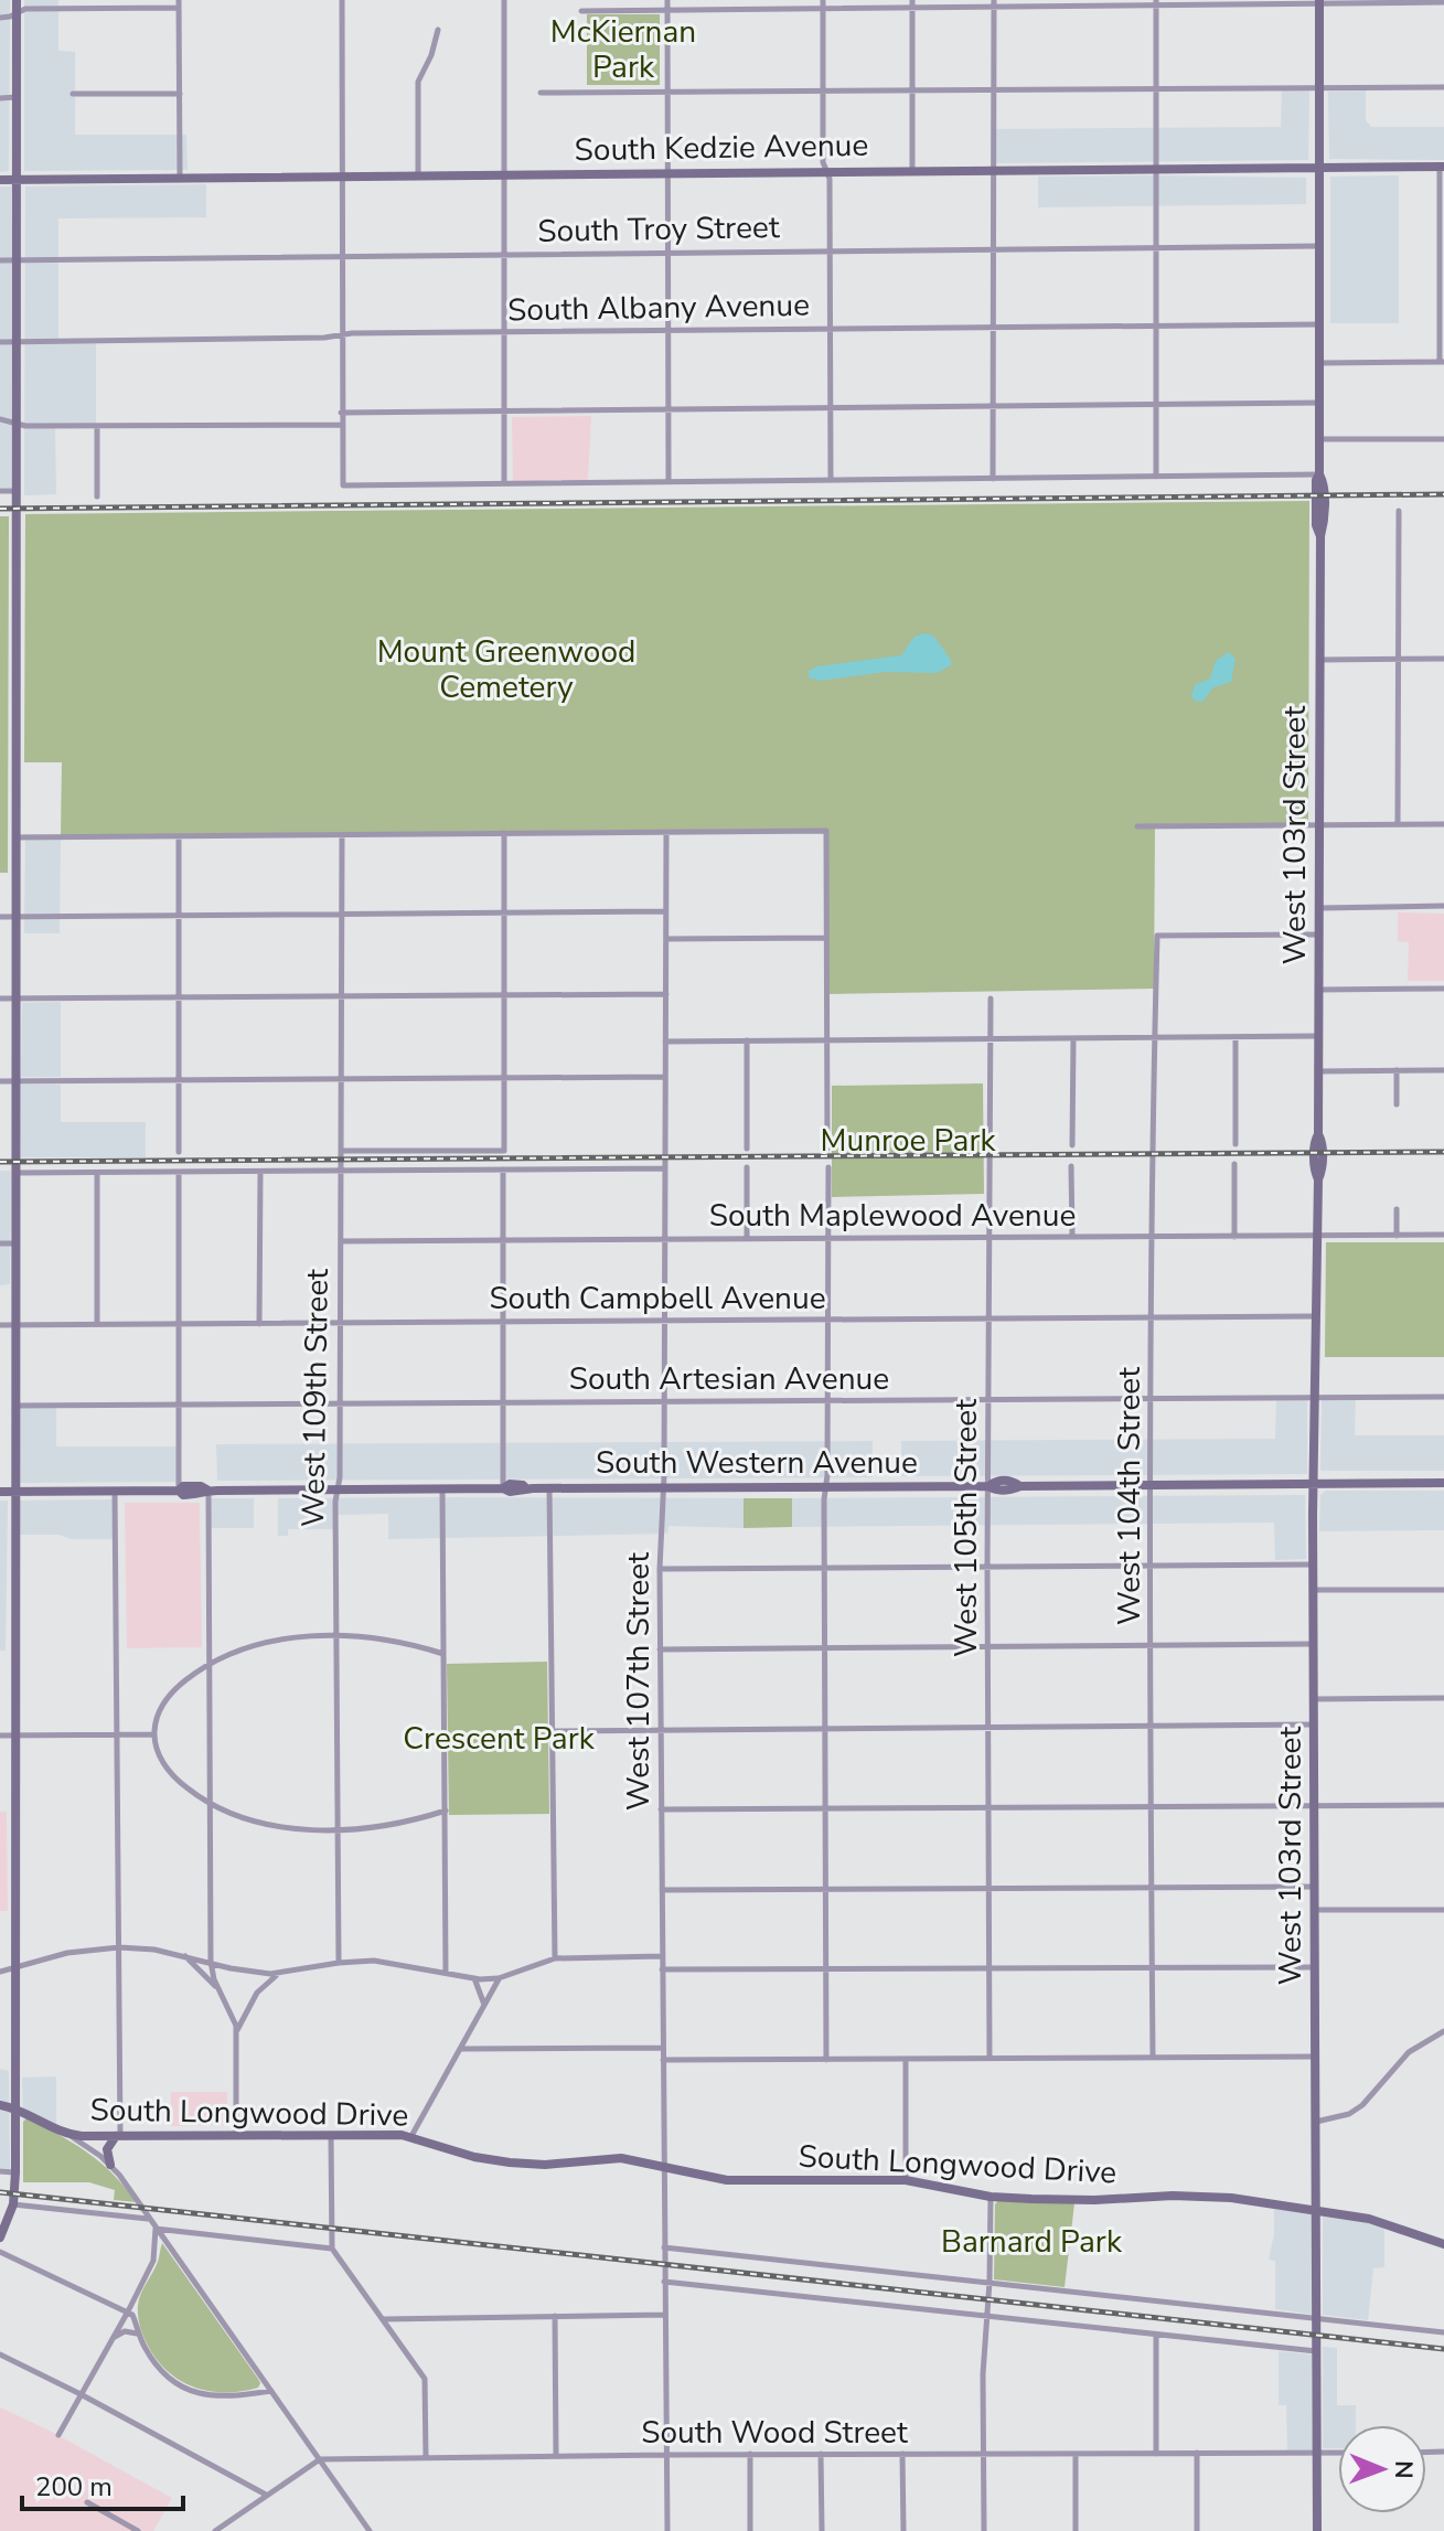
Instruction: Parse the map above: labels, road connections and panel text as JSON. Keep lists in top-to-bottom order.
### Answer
{
  "streets": {
    "main road": [
      "South Kedzie Avenue",
      "West 103rd Street",
      "South Western Avenue",
      "South Longwood Drive"
    ],
    "street": [
      "South Troy Street",
      "South Albany Avenue",
      "South Maplewood Avenue",
      "South Campbell Avenue",
      "South Artesian Avenue",
      "West 109th Street",
      "West 104th Street",
      "West 105th Street",
      "West 107th Street",
      "South Wood Street"
    ]
  },
  "crossings": [
    ["South Kedzie Avenue", "West 103rd Street"],
    ["South Troy Street", "West 103rd Street"],
    ["South Albany Avenue", "West 103rd Street"],
    ["West 103rd Street", "South Maplewood Avenue"],
    ["West 103rd Street", "South Campbell Avenue"],
    ["West 103rd Street", "South Artesian Avenue"],
    ["West 103rd Street", "South Western Avenue"],
    ["West 103rd Street", "West 104th Street"],
    ["West 103rd Street", "South Longwood Drive"],
    ["West 103rd Street", "South Wood Street"],
    ["South Maplewood Avenue", "West 109th Street"],
    ["South Maplewood Avenue", "West 104th Street"],
    ["South Maplewood Avenue", "West 105th Street"],
    ["South Maplewood Avenue", "West 107th Street"],
    ["South Campbell Avenue", "West 109th Street"],
    ["South Campbell Avenue", "West 104th Street"],
    ["South Campbell Avenue", "West 105th Street"],
    ["South Campbell Avenue", "West 107th Street"],
    ["South Artesian Avenue", "West 109th Street"],
    ["South Artesian Avenue", "West 104th Street"],
    ["South Artesian Avenue", "West 105th Street"],
    ["South Artesian Avenue", "West 107th Street"],
    ["West 109th Street", "South Western Avenue"],
    ["South Western Avenue", "West 104th Street"],
    ["South Western Avenue", "West 105th Street"],
    ["South Western Avenue", "West 107th Street"],
    ["West 107th Street", "South Longwood Drive"],
    ["West 107th Street", "South Wood Street"]
  ],
  "parks": [
    "McKiernan Park",
    "Mount Greenwood Cemetery",
    "Munroe Park",
    "Crescent Park",
    "Barnard Park"
  ],
  "scale_bar": "200 m",
  "north": "right"
}
